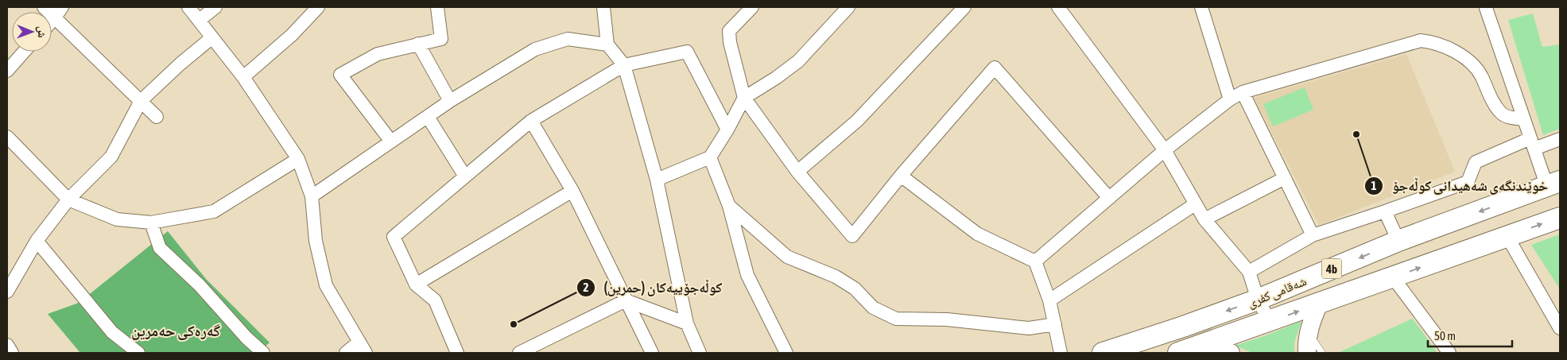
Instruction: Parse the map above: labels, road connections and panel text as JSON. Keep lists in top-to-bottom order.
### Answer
{
  "streets": {
    "highway": ["4b", "شەقامی کفری"]
  },
  "districts": ["گەرەکی حەمرین"],
  "places": ["خوێندنگەی شەهیدانی کوڵەجۆ", "کوڵەجۆییەکان (حمرین)"],
  "scale_bar": "50 m",
  "north": "right"
}
